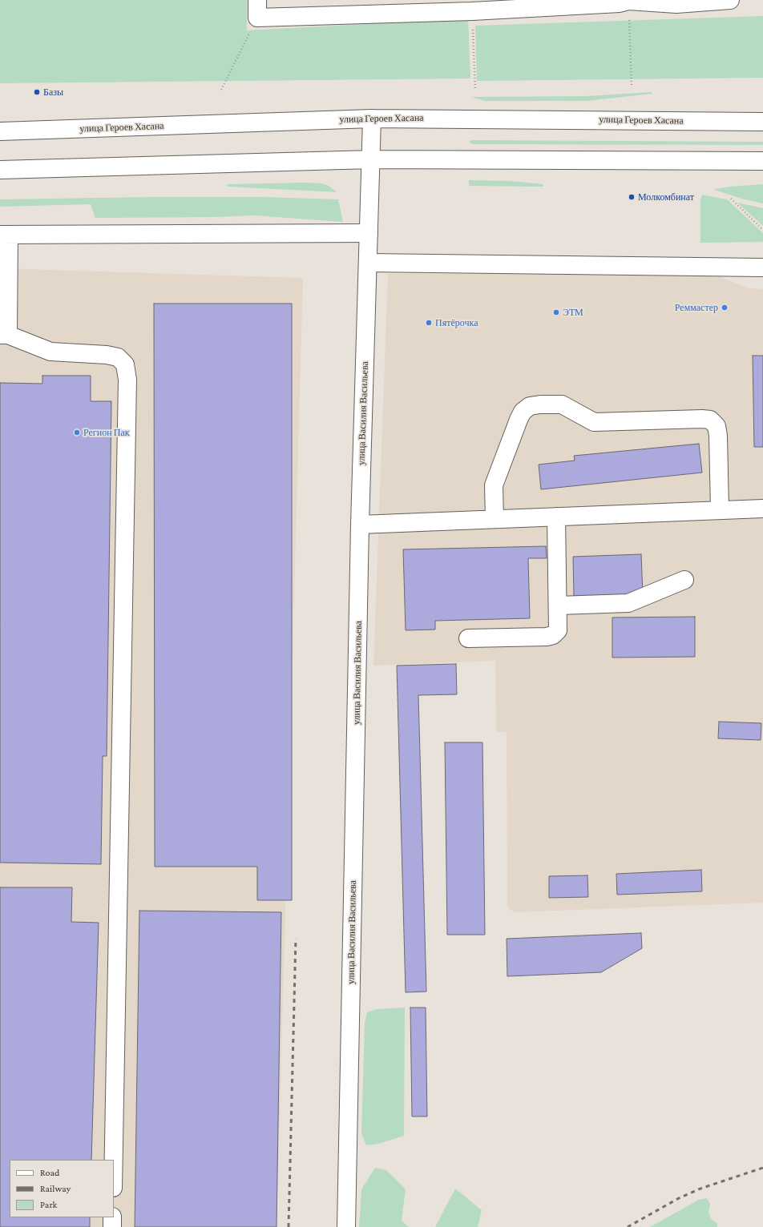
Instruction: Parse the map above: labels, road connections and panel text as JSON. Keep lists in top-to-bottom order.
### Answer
{
  "streets": {
    "main road": ["улица Героев Хасана", "улица Василия Васильева"]
  },
  "crossings": [
    ["улица Героев Хасана", "улица Василия Васильева"]
  ],
  "places": [
    "Базы",
    "Молкомбинат",
    "Реммастер",
    "ЭТМ",
    "Пятёрочка",
    "Регион Пак"
  ],
  "legend": ["Road", "Railway", "Park"]
}
